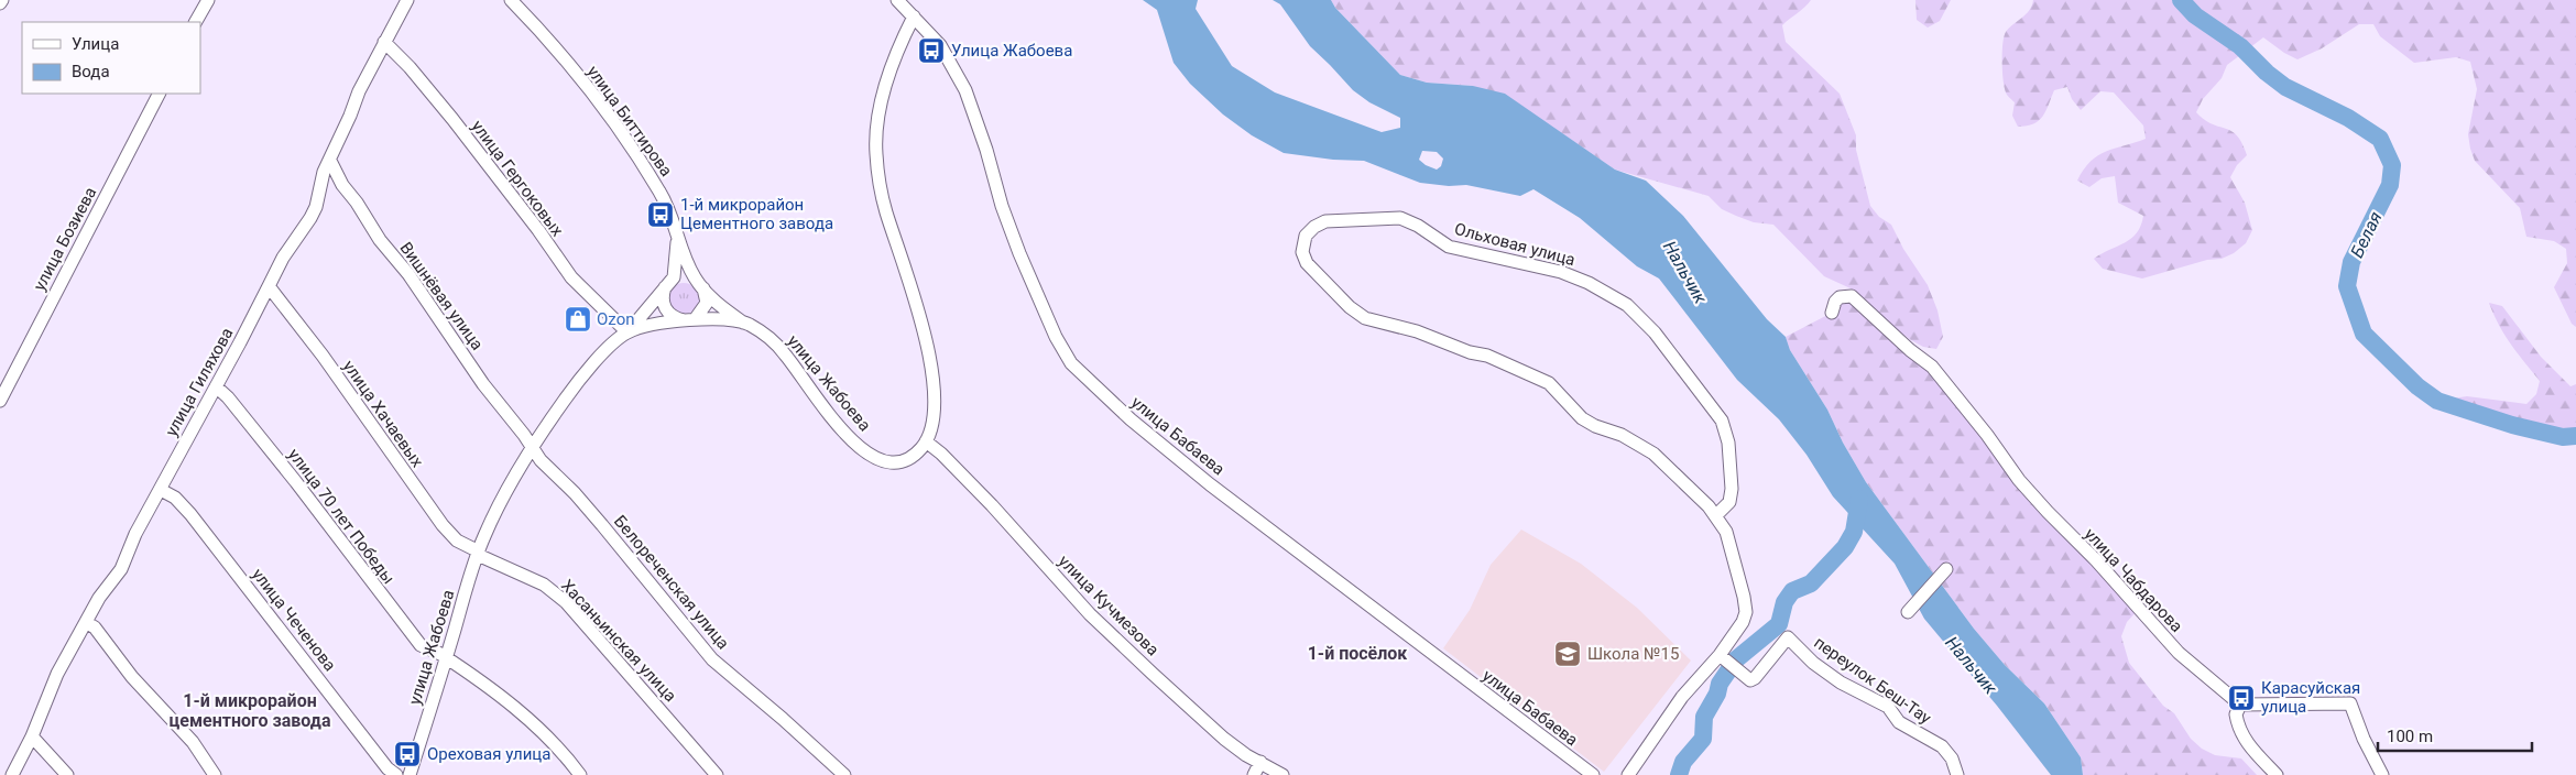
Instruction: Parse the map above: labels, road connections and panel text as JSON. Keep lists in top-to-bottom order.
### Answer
{
  "streets": {
    "street": [
      "улица Биттирова",
      "улица Гергоковых",
      "улица Бозиева",
      "Ольховая улица",
      "Вишнёвая улица",
      "улица Гиляхова",
      "улица Жабоева",
      "улица Хачаевых",
      "улица Бабаева",
      "улица 70 лет Победы",
      "улица Чабдарова",
      "Белореченская улица",
      "улица Кучмезова",
      "улица Чеченова",
      "Хасаньинская улица",
      "переулок Беш-Тау"
    ]
  },
  "crossings": [
    ["улица Биттирова", "улица Жабоева"],
    ["улица Гергоковых", "улица Гиляхова"],
    ["улица Гергоковых", "улица Жабоева"],
    ["Ольховая улица", "переулок Беш-Тау"],
    ["Вишнёвая улица", "улица Гиляхова"],
    ["Вишнёвая улица", "улица Жабоева"],
    ["Вишнёвая улица", "Белореченская улица"],
    ["улица Гиляхова", "улица Хачаевых"],
    ["улица Гиляхова", "улица 70 лет Победы"],
    ["улица Гиляхова", "улица Чеченова"],
    ["улица Жабоева", "улица Хачаевых"],
    ["улица Жабоева", "улица 70 лет Победы"],
    ["улица Жабоева", "Белореченская улица"],
    ["улица Жабоева", "улица Кучмезова"],
    ["улица Жабоева", "Хасаньинская улица"],
    ["улица Хачаевых", "Хасаньинская улица"]
  ],
  "districts": ["1-й посёлок", "1-й микрорайон цементного завода"],
  "water": ["Белая", "Нальчик"],
  "places": {
    "bus stop": [
      "Улица Жабоева",
      "1-й микрорайон Цементного завода",
      "Карасуйская улица",
      "Ореховая улица"
    ],
    "shop": ["Ozon"],
    "school or university": ["Школа №15"]
  },
  "legend": ["Улица", "Вода"],
  "scale_bar": "100 m"
}
